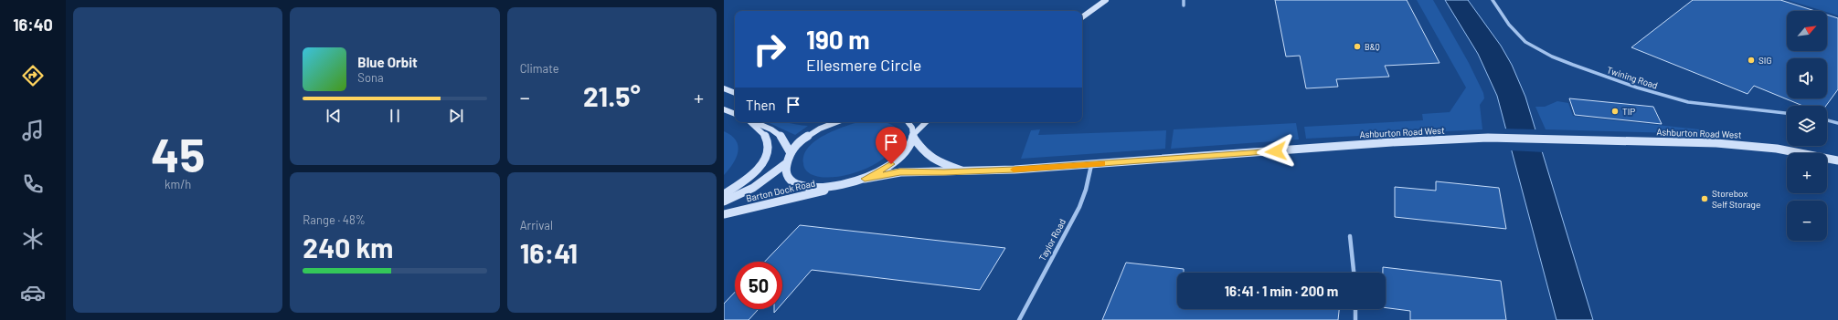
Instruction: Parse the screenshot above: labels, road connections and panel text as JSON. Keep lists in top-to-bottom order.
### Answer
{
  "streets": {
    "main road": ["Ashburton Road West", "Barton Dock Road"],
    "street": ["Twining Road", "Taylor Road"]
  },
  "crossings": [
    ["Ashburton Road West", "Taylor Road"]
  ],
  "places": [
    "B&Q",
    "SIG",
    "TIP",
    "Storebox Self Storage"
  ],
  "north": "top right",
  "page": {
    "tabs": "16:40",
    "tile": [
      ["45", "km/h"],
      "Climate",
      ["Range · 48%", "240 km"],
      ["Arrival", "16:41"]
    ],
    "map_buttons": ["+", "−"],
    "turn": ["190 m", "Ellesmere Circle"],
    "song": ["Blue Orbit", "Sona"],
    "heat": ["−", "21.5°", "+"],
    "then": "Then",
    "limit": "50",
    "trip": "16:41 · 1 min · 200 m"
  }
}
